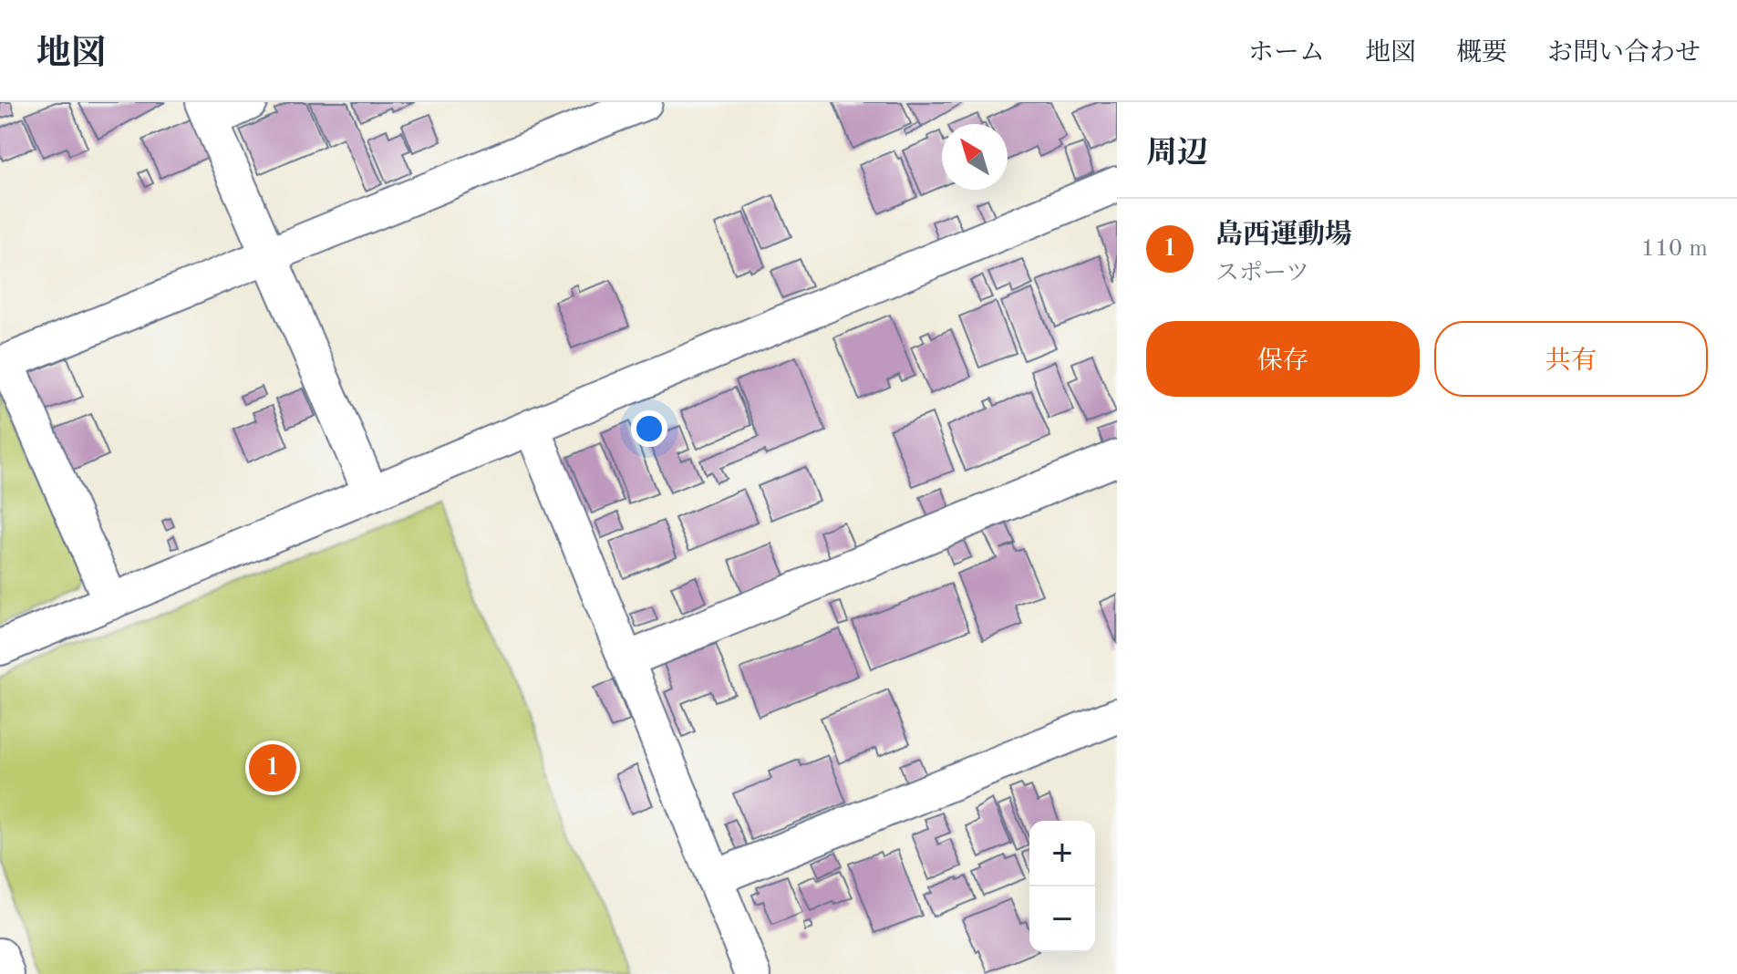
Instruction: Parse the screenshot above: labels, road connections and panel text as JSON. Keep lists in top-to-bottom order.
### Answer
{
  "north": "top left",
  "page": {
    "header": "地図",
    "nav": [
      "ホーム",
      "地図",
      "概要",
      "お問い合わせ"
    ],
    "heading": "周辺",
    "list": [
      {
        "mark": "1",
        "name": "島西運動場",
        "note": "スポーツ",
        "value": "110 m"
      }
    ],
    "buttons": ["保存", "共有"],
    "pins": "1",
    "map_buttons": ["+", "−"]
  }
}
